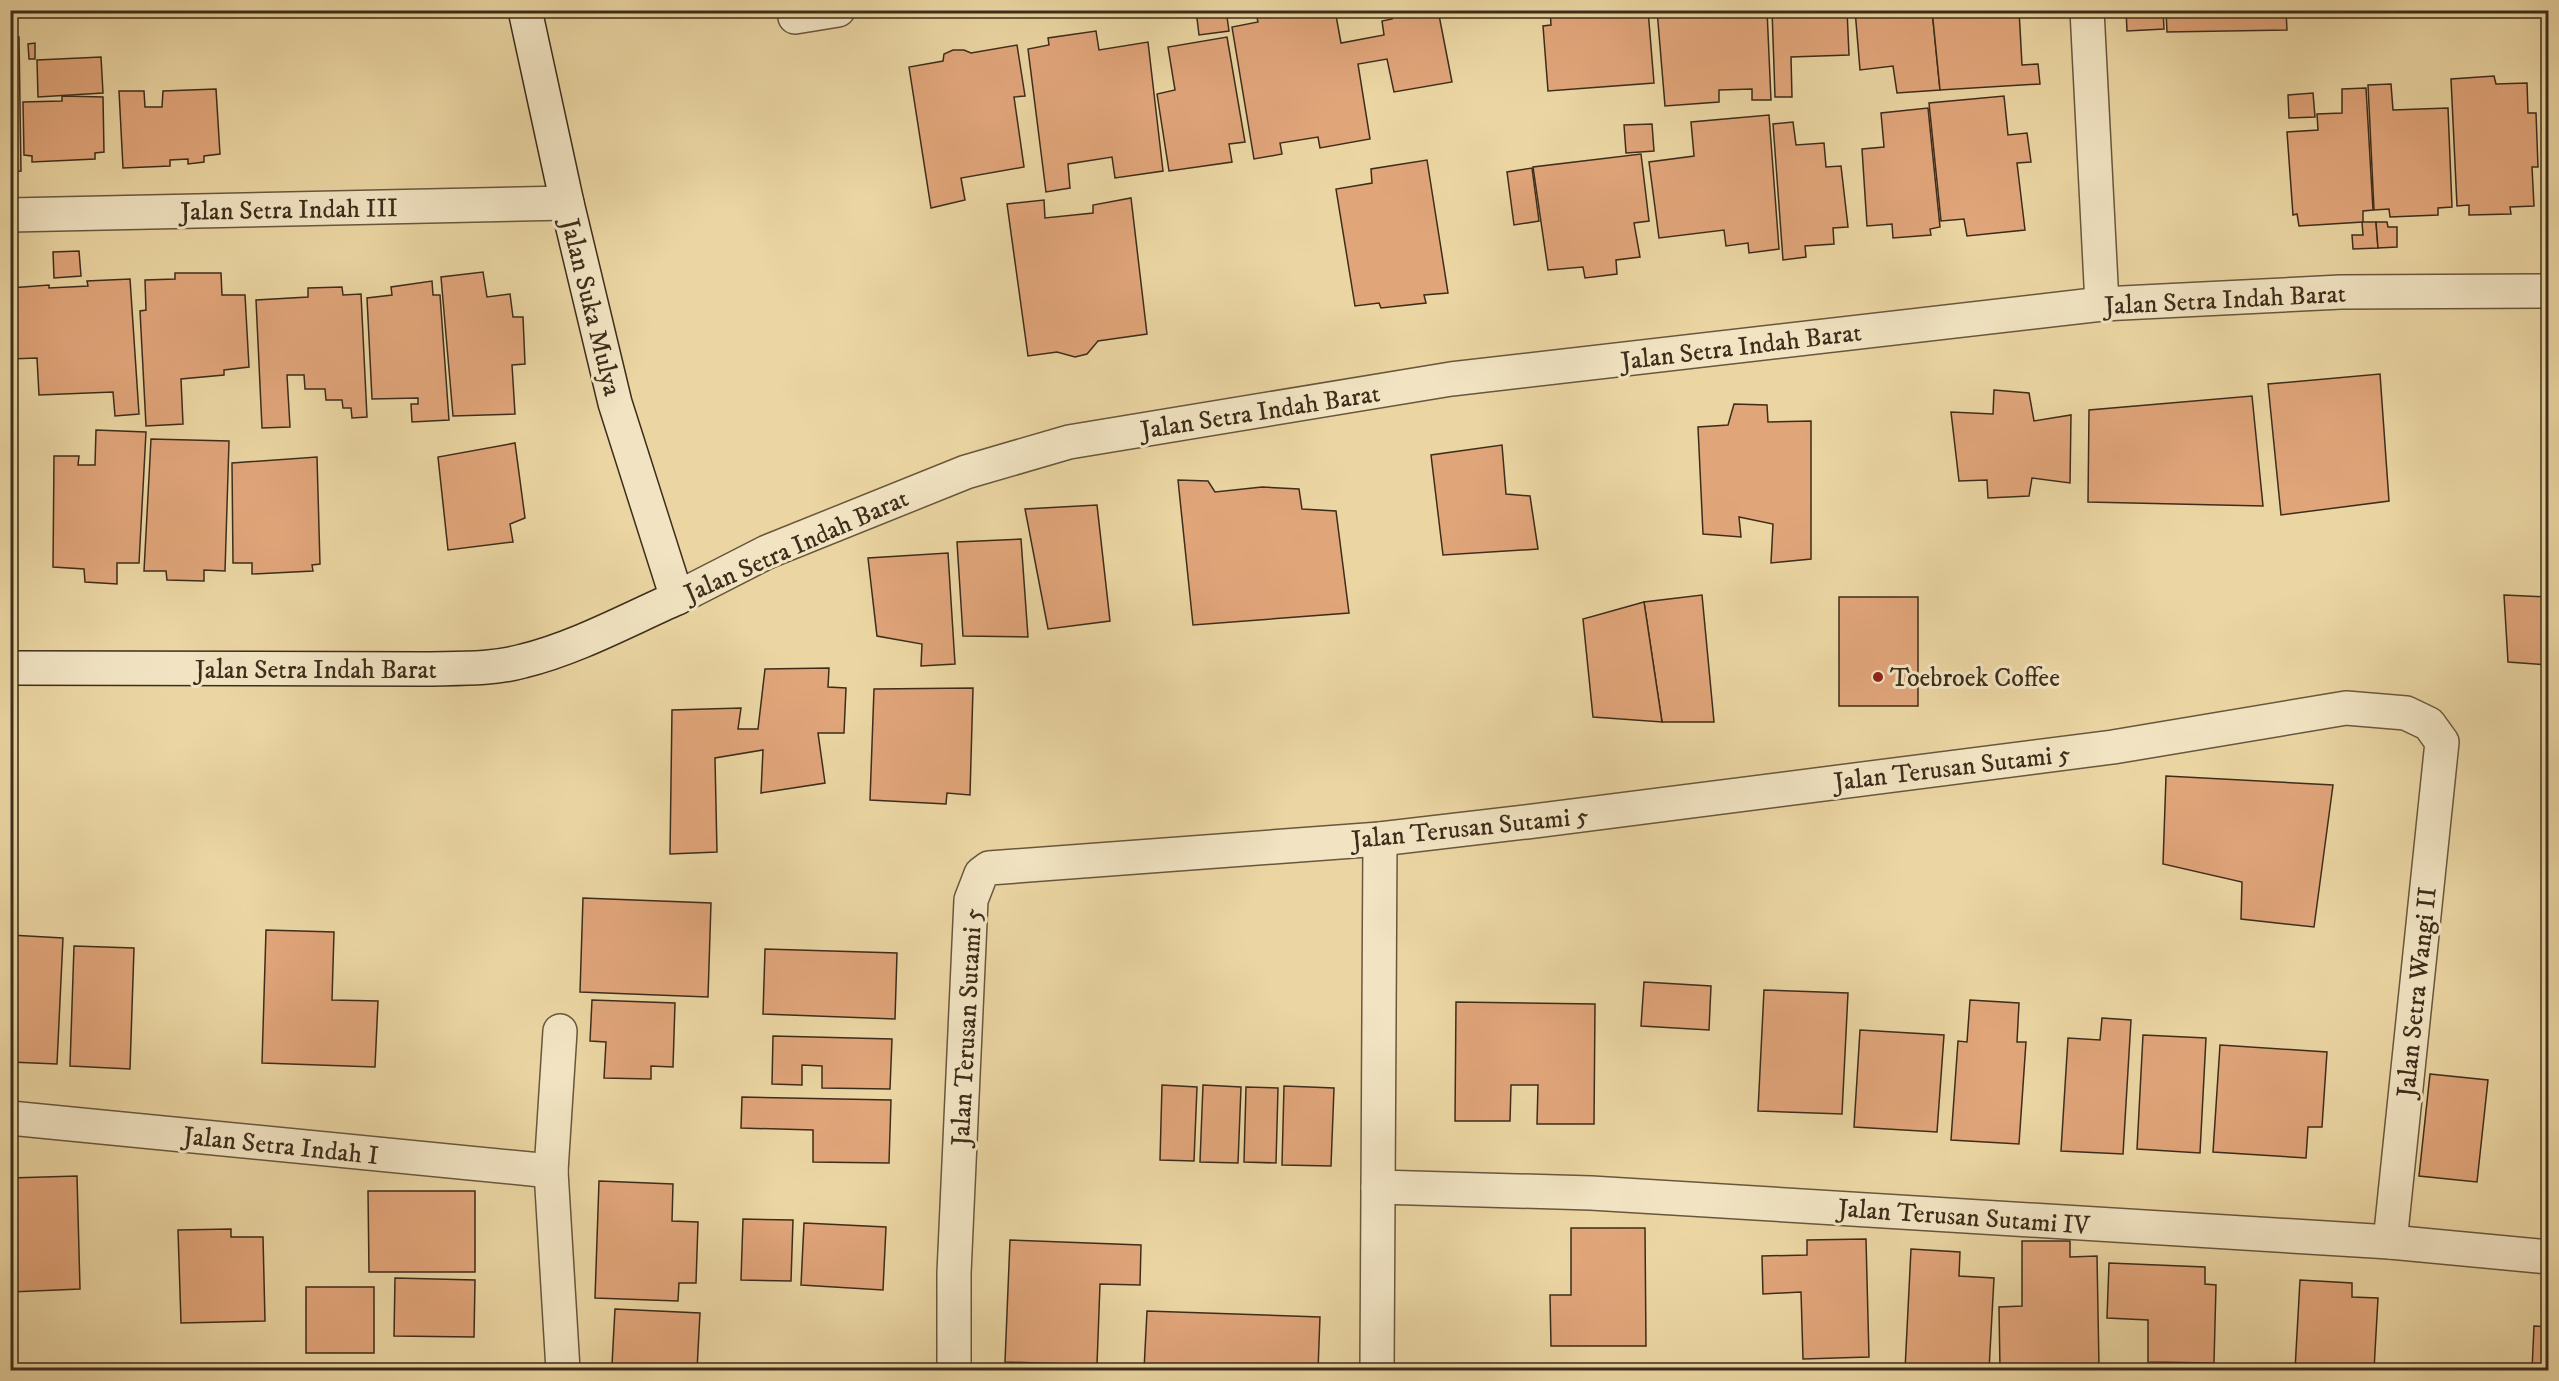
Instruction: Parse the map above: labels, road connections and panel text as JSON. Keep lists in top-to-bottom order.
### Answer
{
  "streets": {
    "street": [
      "Jalan Setra Indah III",
      "Jalan Setra Indah Barat",
      "Jalan Suka Mulya",
      "Jalan Terusan Sutami 5",
      "Jalan Setra Wangi II",
      "Jalan Setra Indah I",
      "Jalan Terusan Sutami IV"
    ]
  },
  "crossings": [
    ["Jalan Setra Indah III", "Jalan Suka Mulya"],
    ["Jalan Setra Indah Barat", "Jalan Suka Mulya"],
    ["Jalan Terusan Sutami 5", "Jalan Setra Wangi II"],
    ["Jalan Setra Wangi II", "Jalan Terusan Sutami IV"]
  ],
  "places": ["Toebroek Coffee"]
}
